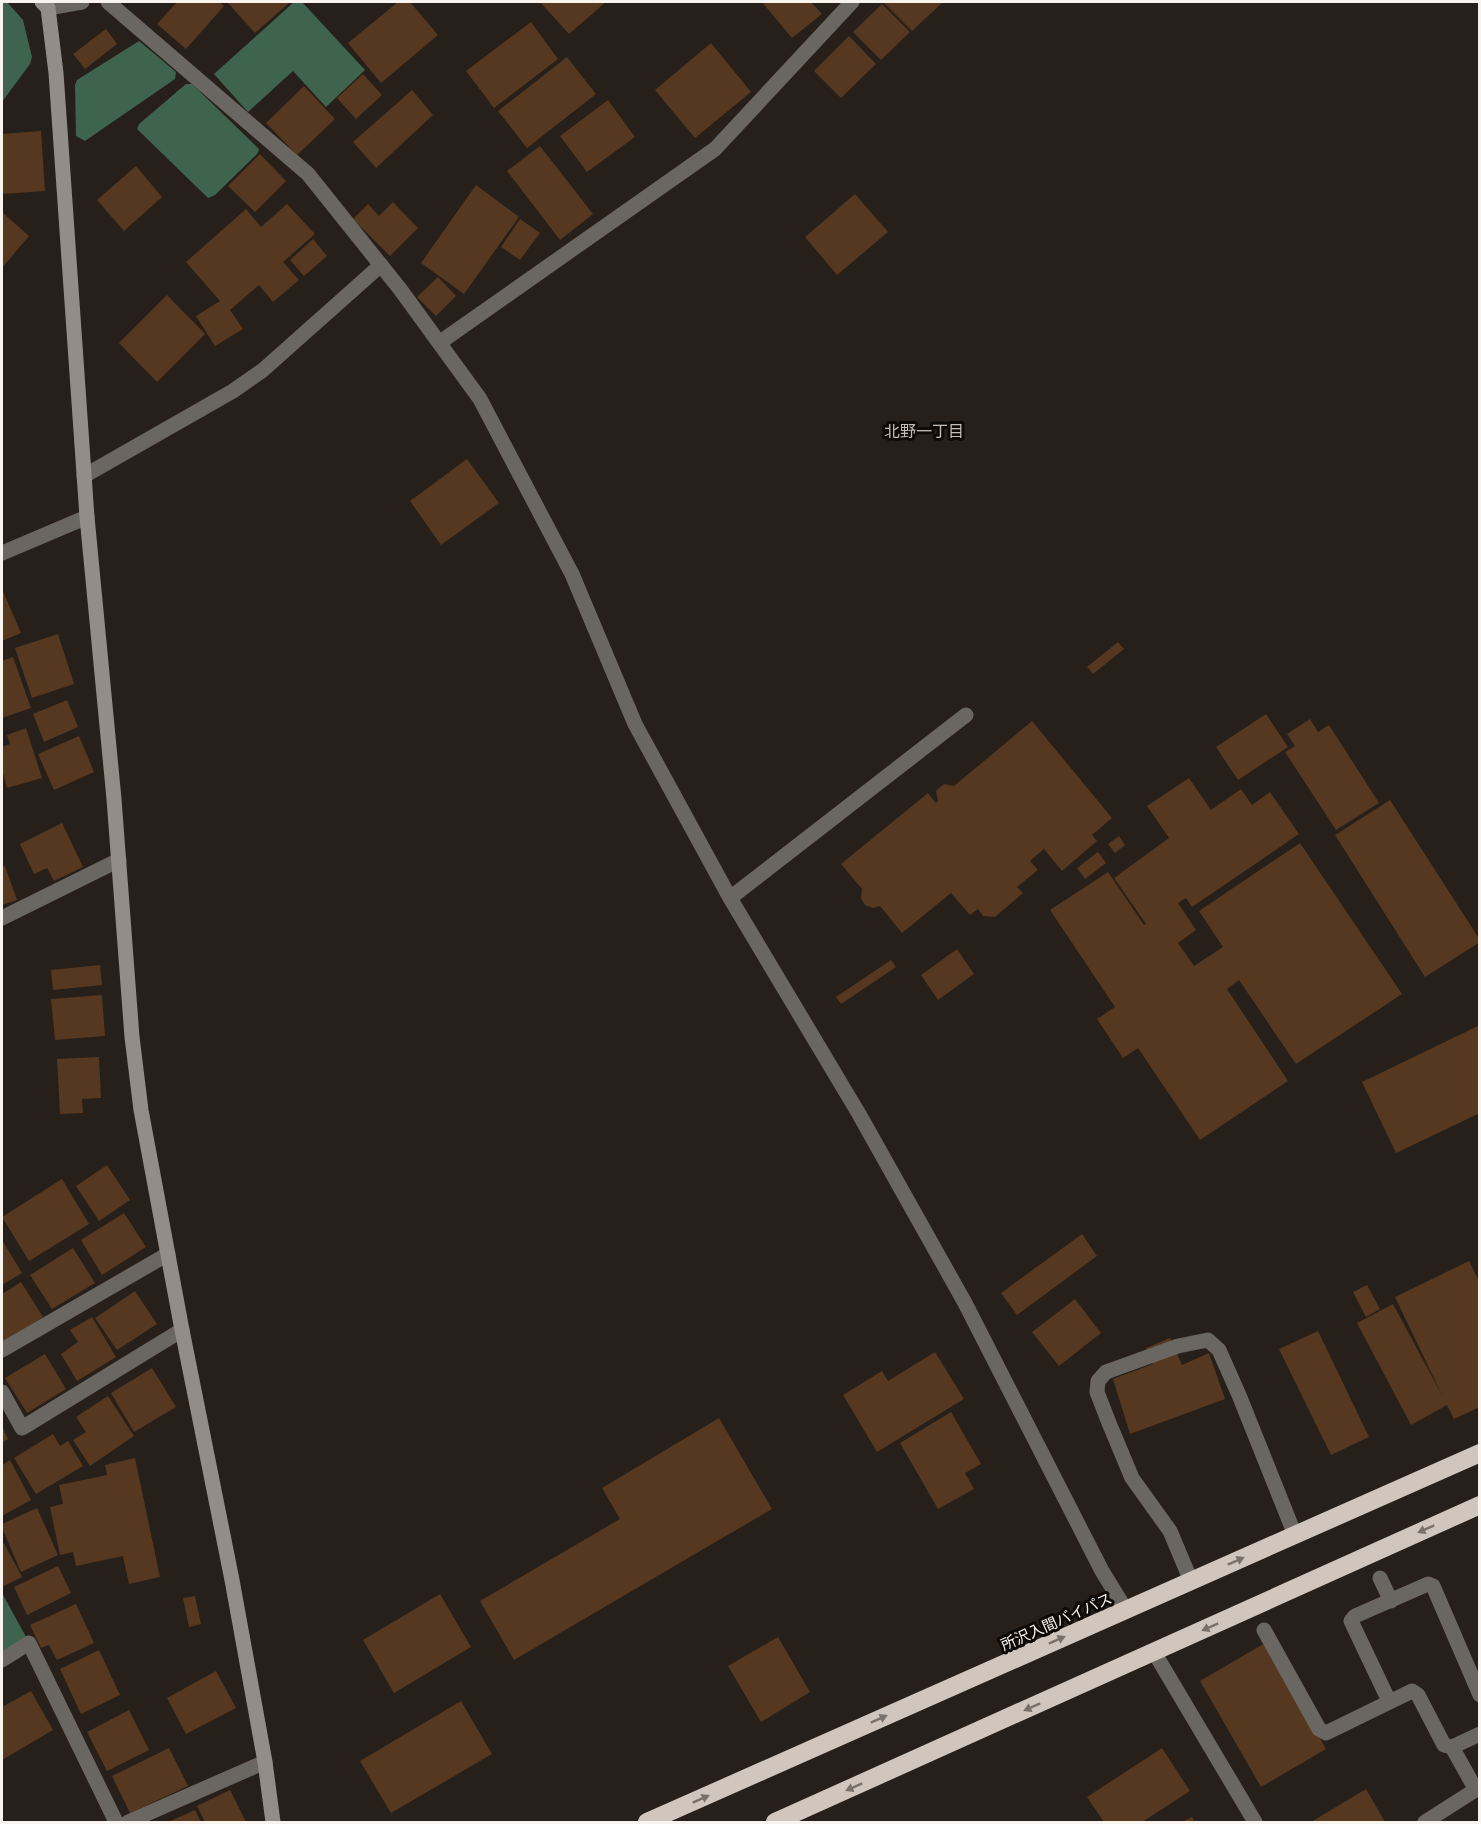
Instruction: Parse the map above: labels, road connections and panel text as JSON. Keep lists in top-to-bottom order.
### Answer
{
  "streets": {
    "highway": ["所沢入間バイパス"]
  },
  "districts": ["北野一丁目"]
}
